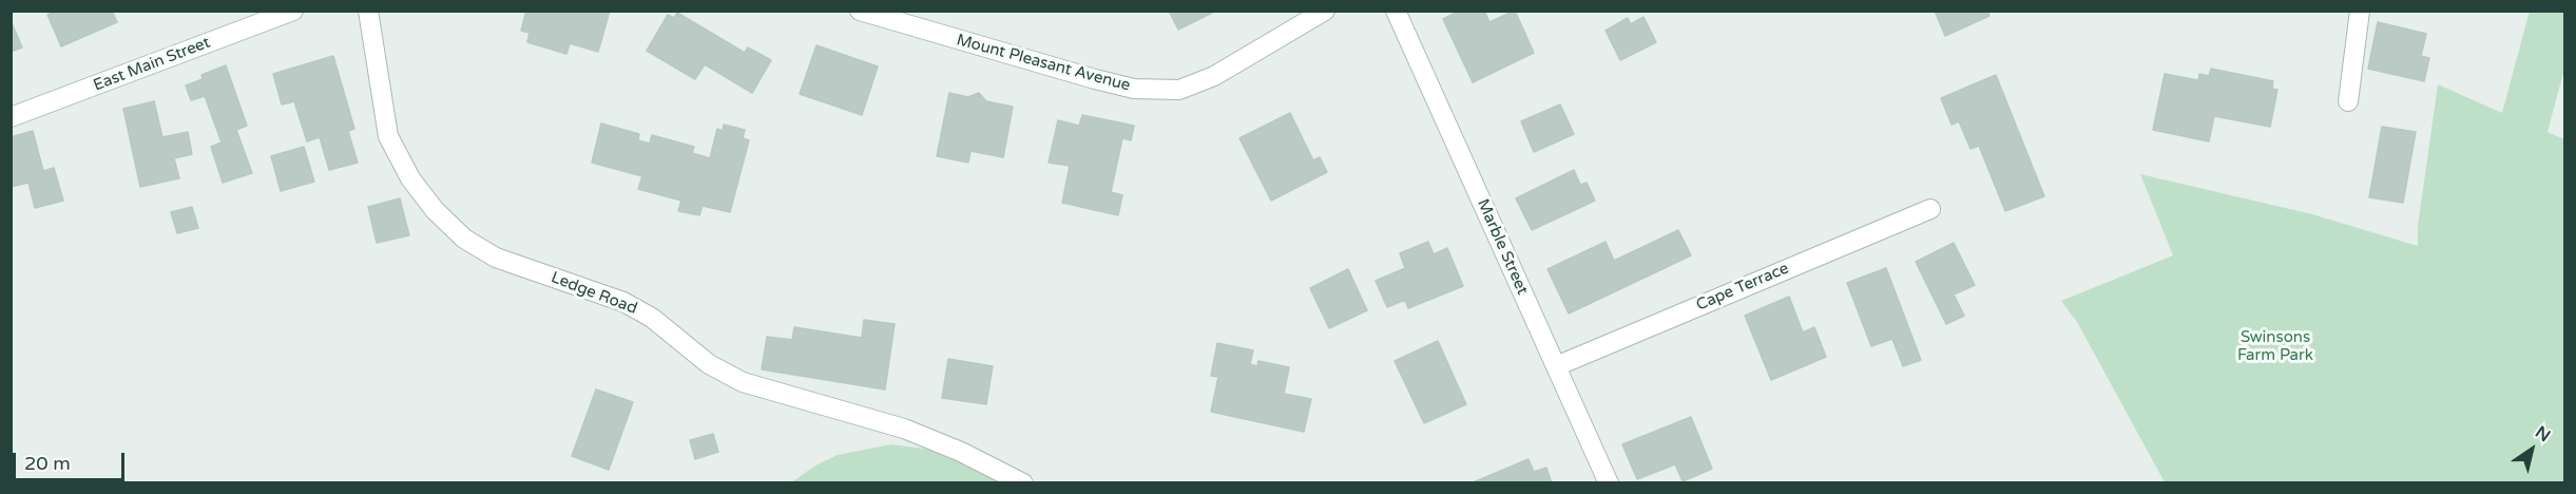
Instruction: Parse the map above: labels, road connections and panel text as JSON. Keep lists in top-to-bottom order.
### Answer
{
  "streets": {
    "street": [
      "Mount Pleasant Avenue",
      "East Main Street",
      "Marble Street",
      "Cape Terrace",
      "Ledge Road"
    ]
  },
  "crossings": [
    ["Marble Street", "Cape Terrace"]
  ],
  "parks": ["Swinsons Farm Park"],
  "scale_bar": "20 m",
  "north": "top right"
}
